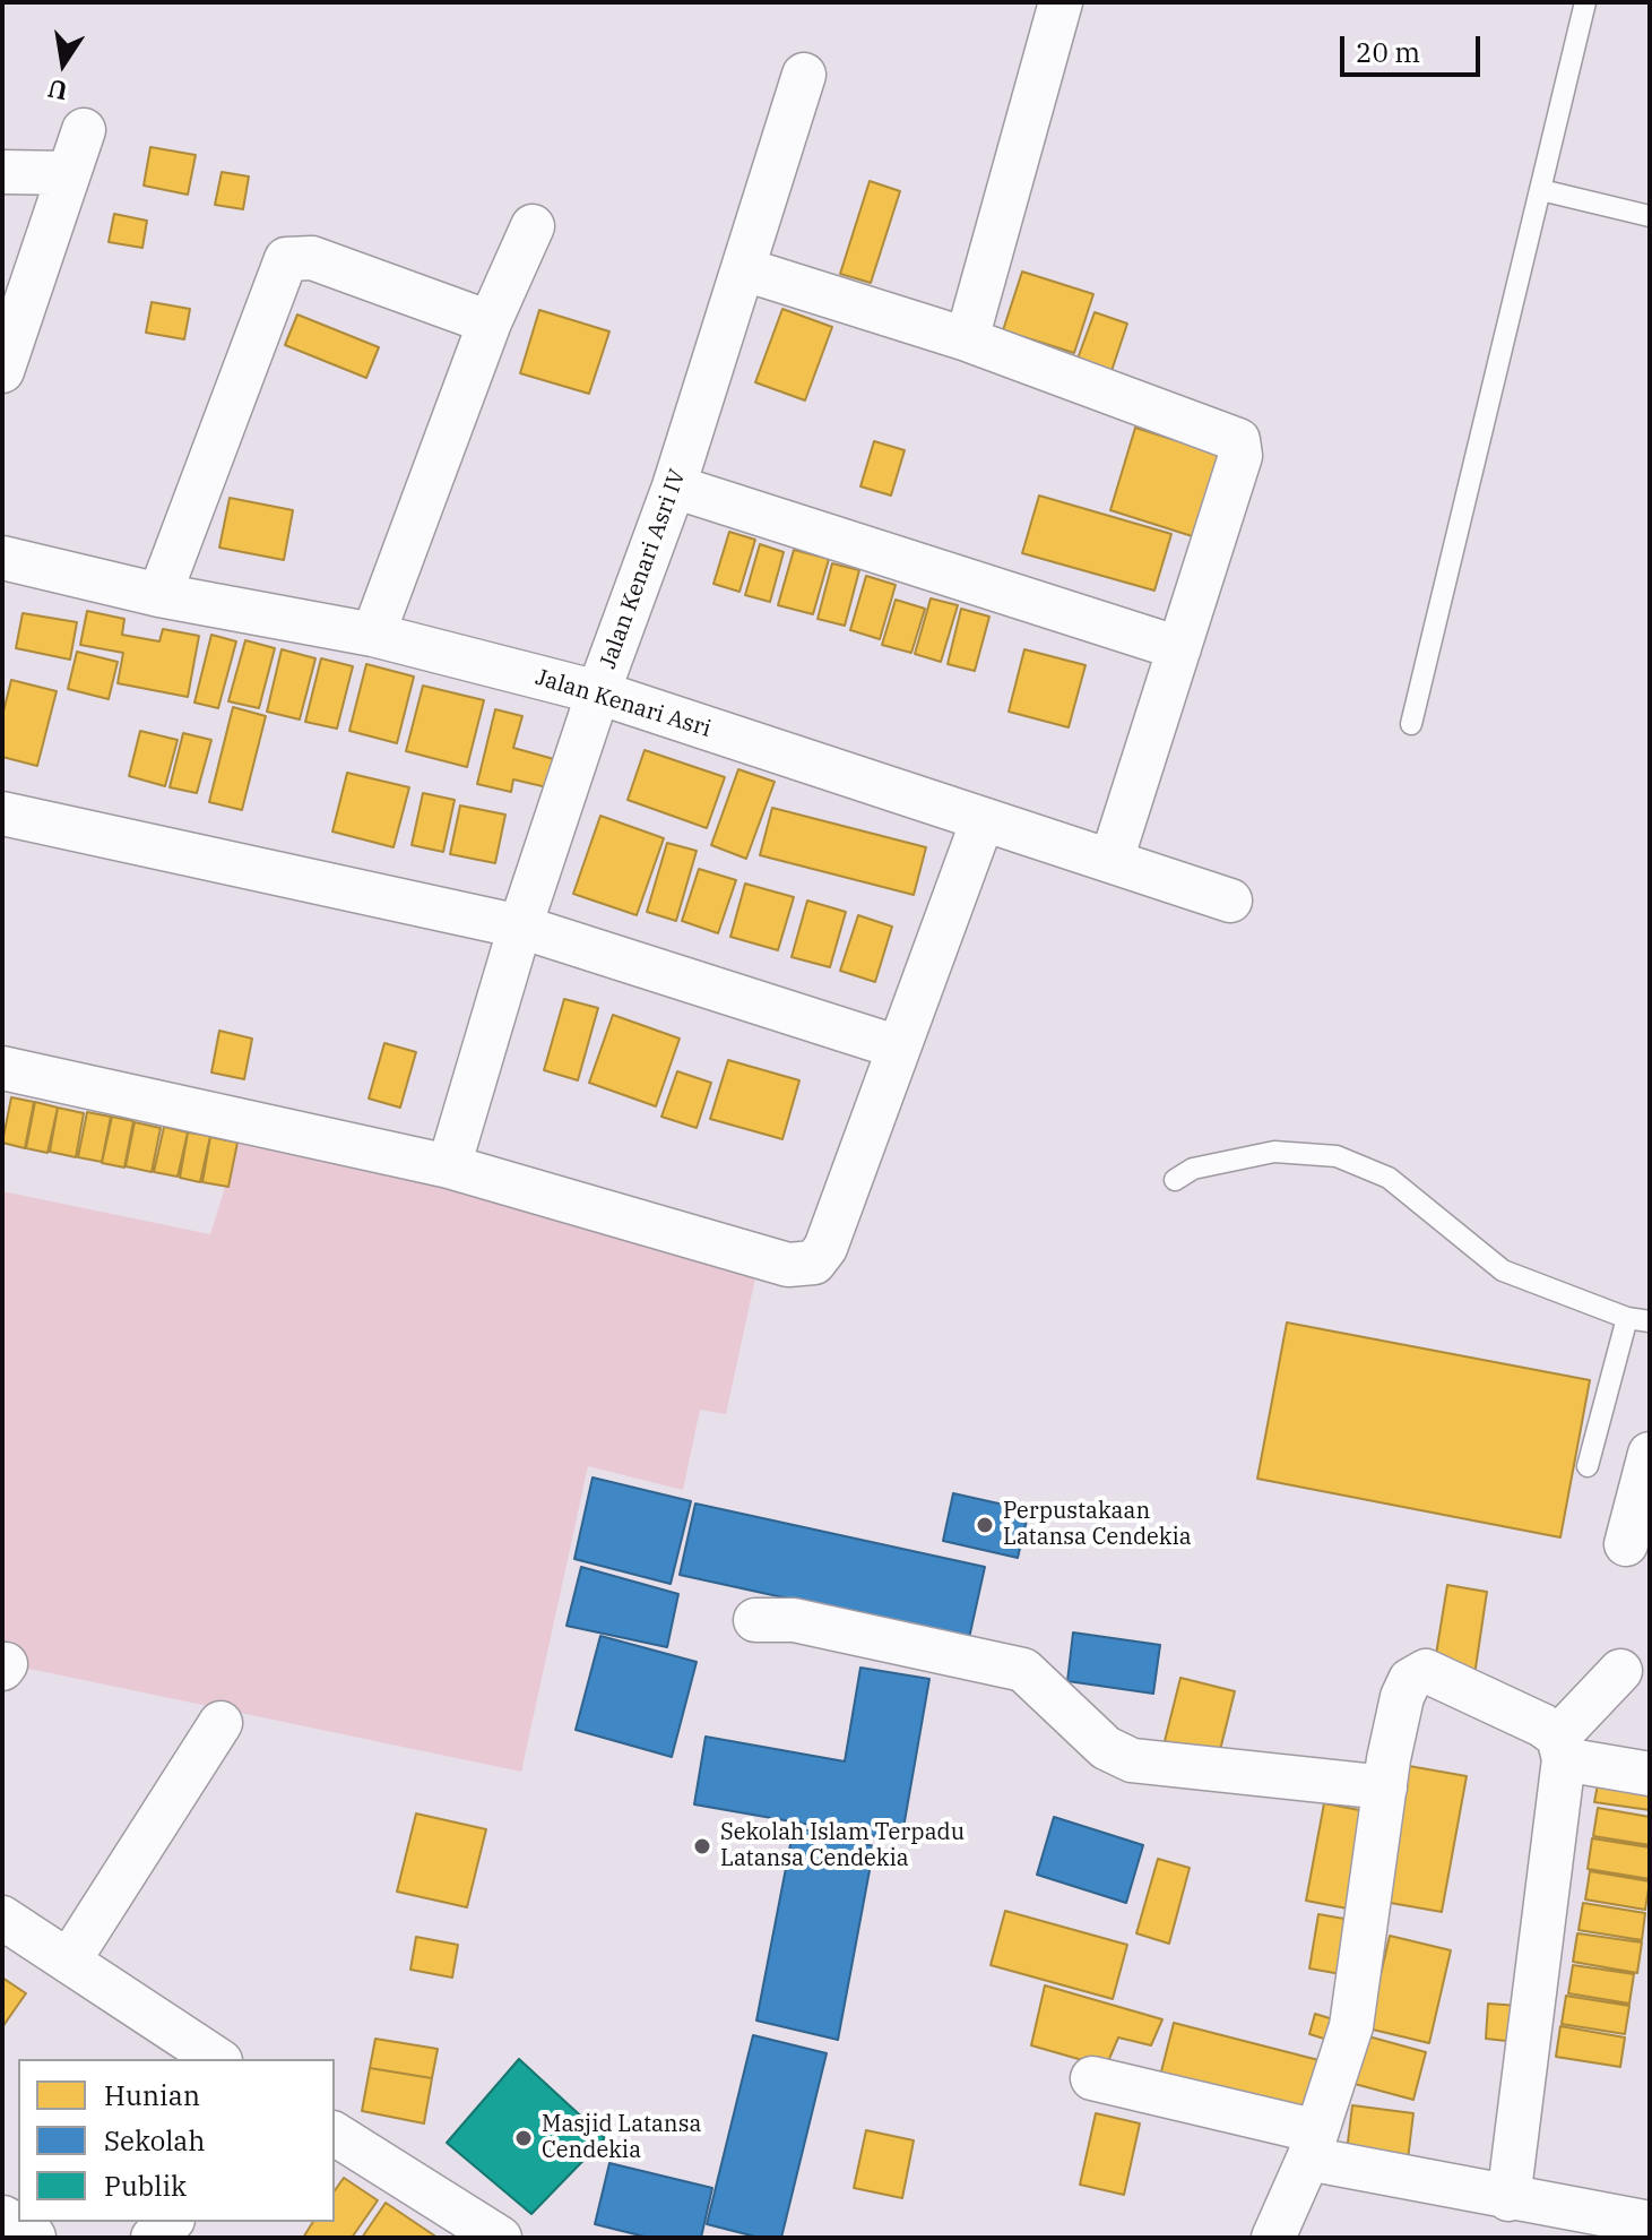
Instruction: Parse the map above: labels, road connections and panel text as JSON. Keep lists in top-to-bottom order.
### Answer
{
  "streets": {
    "street": ["Jalan Kenari Asri IV", "Jalan Kenari Asri"]
  },
  "crossings": [
    ["Jalan Kenari Asri IV", "Jalan Kenari Asri"]
  ],
  "places": ["Perpustakaan Latansa Cendekia", "Sekolah Islam Terpadu Latansa Cendekia", "Masjid Latansa Cendekia"],
  "legend": ["Hunian", "Sekolah", "Publik"],
  "scale_bar": "20 m",
  "north": "bottom"
}
